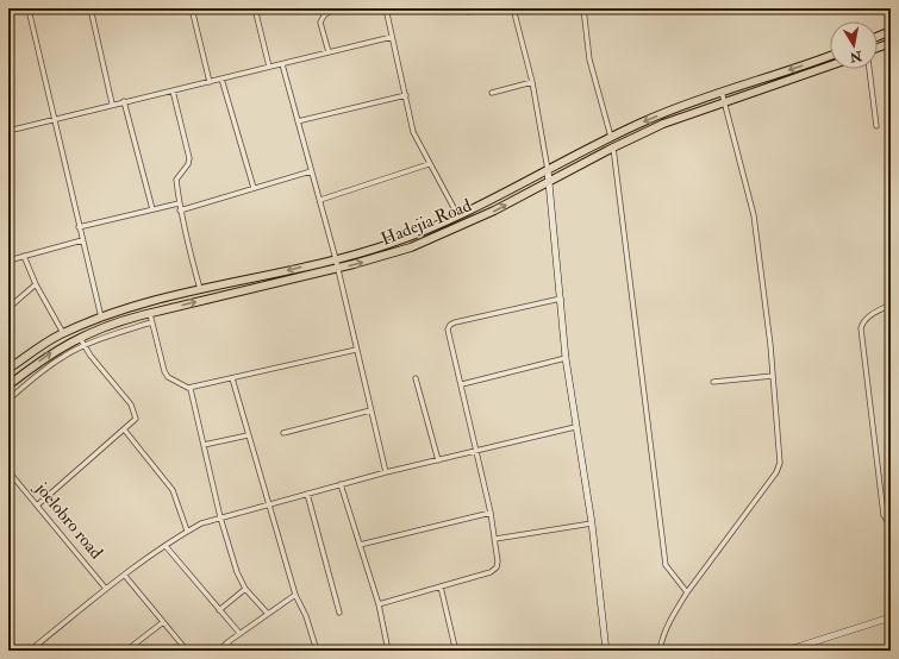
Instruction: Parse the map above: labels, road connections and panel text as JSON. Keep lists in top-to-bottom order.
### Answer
{
  "streets": {
    "main road": ["Hadejia Road"],
    "street": ["joelobro road"]
  },
  "north": "bottom"
}
